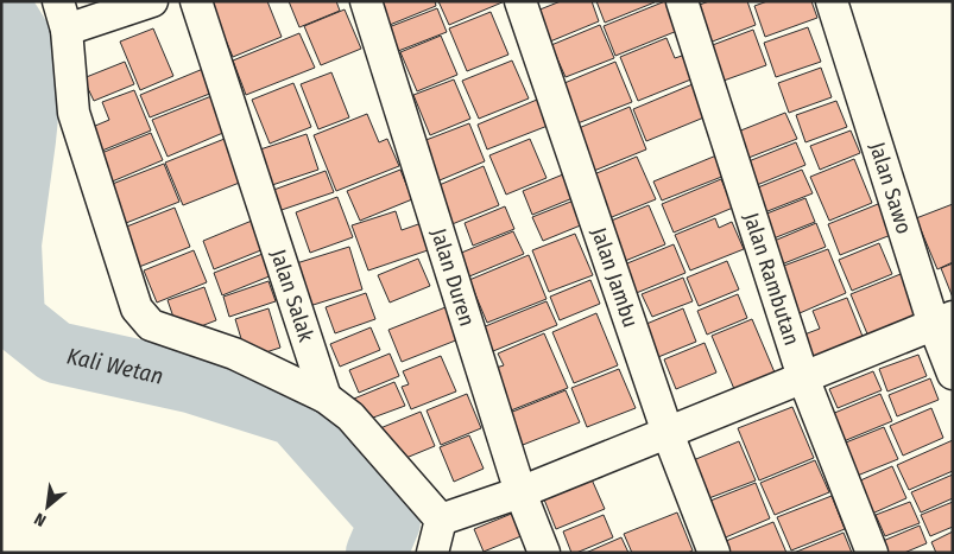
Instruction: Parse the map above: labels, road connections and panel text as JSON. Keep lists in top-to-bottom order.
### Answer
{
  "streets": {
    "street": [
      "Jalan Sawo",
      "Jalan Duren",
      "Jalan Jambu",
      "Jalan Rambutan",
      "Jalan Salak"
    ]
  },
  "water": ["Kali Wetan"],
  "north": "bottom left"
}
